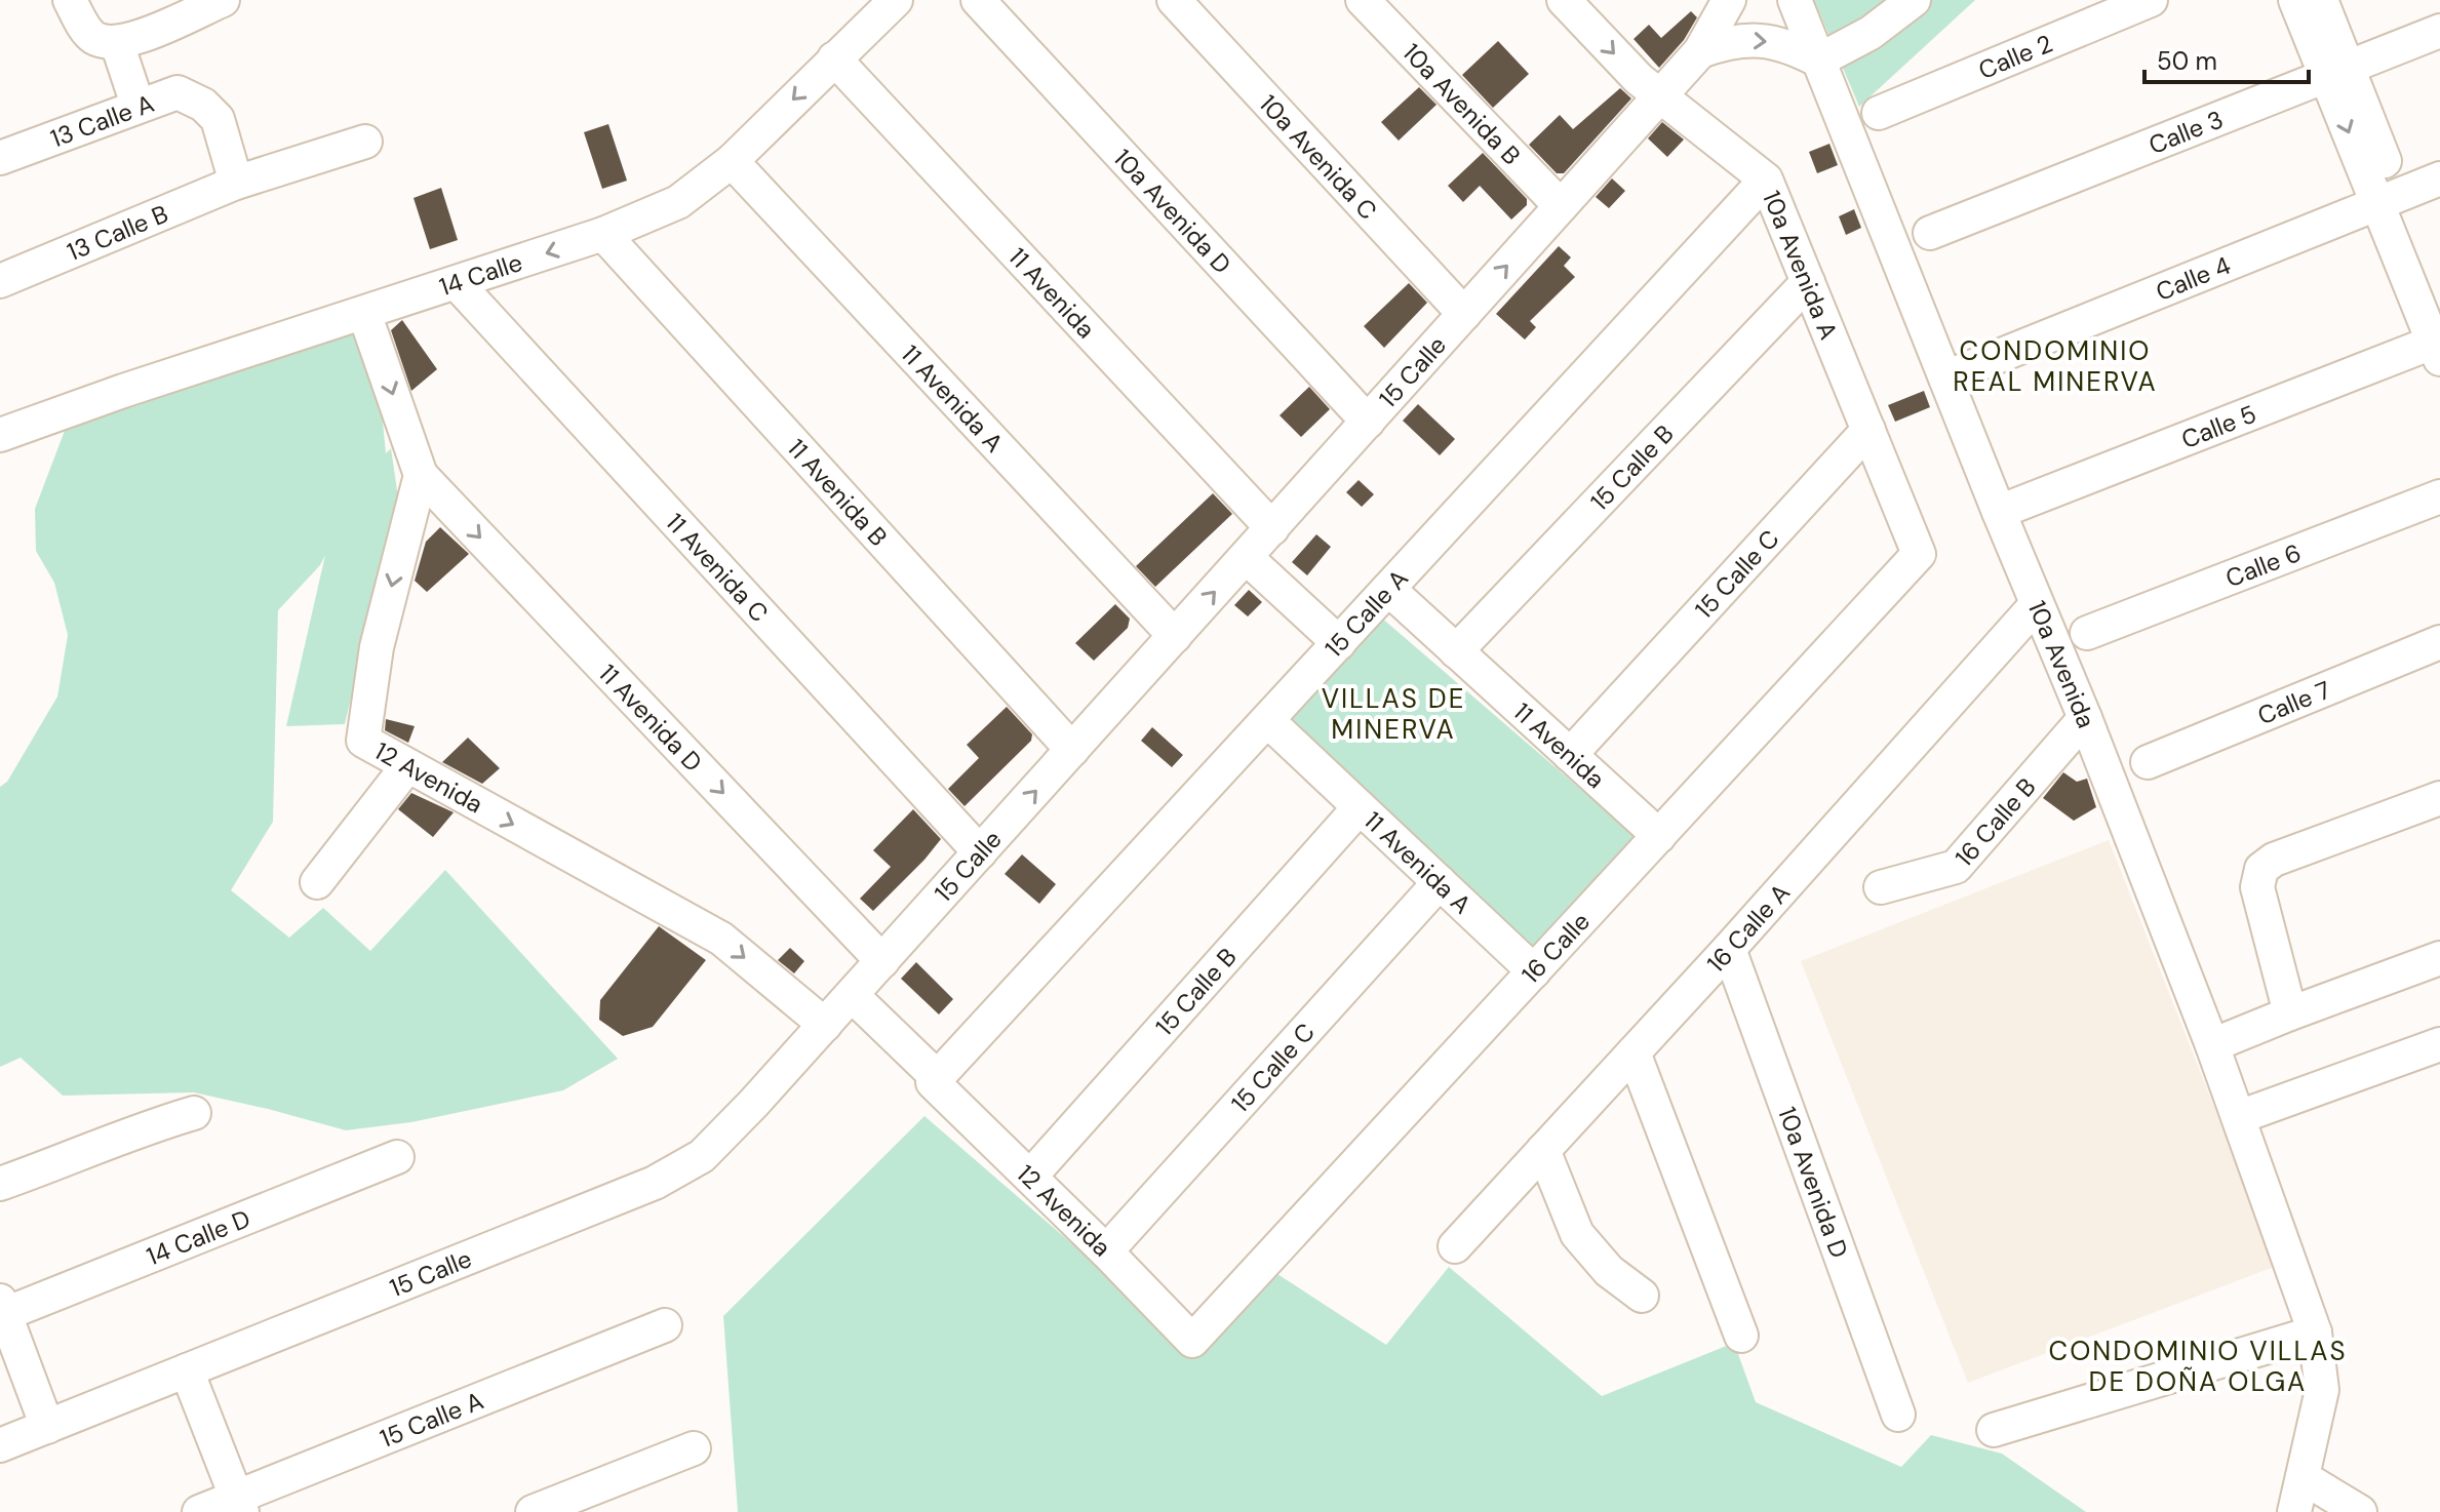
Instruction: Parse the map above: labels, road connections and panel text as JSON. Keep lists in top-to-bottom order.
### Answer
{
  "streets": {
    "street": [
      "Calle 2",
      "10a Avenida B",
      "13 Calle A",
      "Calle 3",
      "10a Avenida C",
      "10a Avenida D",
      "13 Calle B",
      "10a Avenida A",
      "14 Calle",
      "Calle 4",
      "11 Avenida",
      "15 Calle",
      "11 Avenida A",
      "Calle 5",
      "15 Calle B",
      "11 Avenida B",
      "Calle 6",
      "11 Avenida C",
      "15 Calle C",
      "15 Calle A",
      "10a Avenida",
      "Calle 7",
      "11 Avenida D",
      "12 Avenida",
      "16 Calle B",
      "16 Calle A",
      "16 Calle",
      "14 Calle D"
    ]
  },
  "crossings": [
    ["10a Avenida B", "15 Calle"],
    ["13 Calle A", "13 Calle B"],
    ["10a Avenida C", "15 Calle"],
    ["10a Avenida D", "15 Calle"],
    ["10a Avenida D", "16 Calle A"],
    ["10a Avenida A", "15 Calle"],
    ["10a Avenida A", "15 Calle B"],
    ["10a Avenida A", "15 Calle C"],
    ["10a Avenida A", "15 Calle A"],
    ["10a Avenida A", "16 Calle"],
    ["14 Calle", "11 Avenida"],
    ["14 Calle", "11 Avenida A"],
    ["14 Calle", "11 Avenida B"],
    ["14 Calle", "11 Avenida C"],
    ["Calle 4", "10a Avenida"],
    ["11 Avenida", "15 Calle"],
    ["11 Avenida", "15 Calle B"],
    ["11 Avenida", "15 Calle C"],
    ["11 Avenida", "15 Calle A"],
    ["11 Avenida", "16 Calle"],
    ["15 Calle", "11 Avenida A"],
    ["15 Calle", "11 Avenida B"],
    ["15 Calle", "11 Avenida C"],
    ["15 Calle", "11 Avenida D"],
    ["15 Calle", "12 Avenida"],
    ["11 Avenida A", "15 Calle B"],
    ["11 Avenida A", "15 Calle C"],
    ["11 Avenida A", "15 Calle A"],
    ["11 Avenida A", "16 Calle"],
    ["Calle 5", "10a Avenida"],
    ["15 Calle B", "12 Avenida"],
    ["15 Calle C", "12 Avenida"],
    ["15 Calle A", "12 Avenida"],
    ["10a Avenida", "16 Calle B"],
    ["10a Avenida", "16 Calle A"],
    ["11 Avenida D", "12 Avenida"],
    ["12 Avenida", "16 Calle"]
  ],
  "one_way": ["11 Avenida D", "12 Avenida"],
  "districts": ["CONDOMINIO REAL MINERVA", "VILLAS DE MINERVA", "CONDOMINIO VILLAS DE DOÑA OLGA"],
  "scale_bar": "50 m"
}
